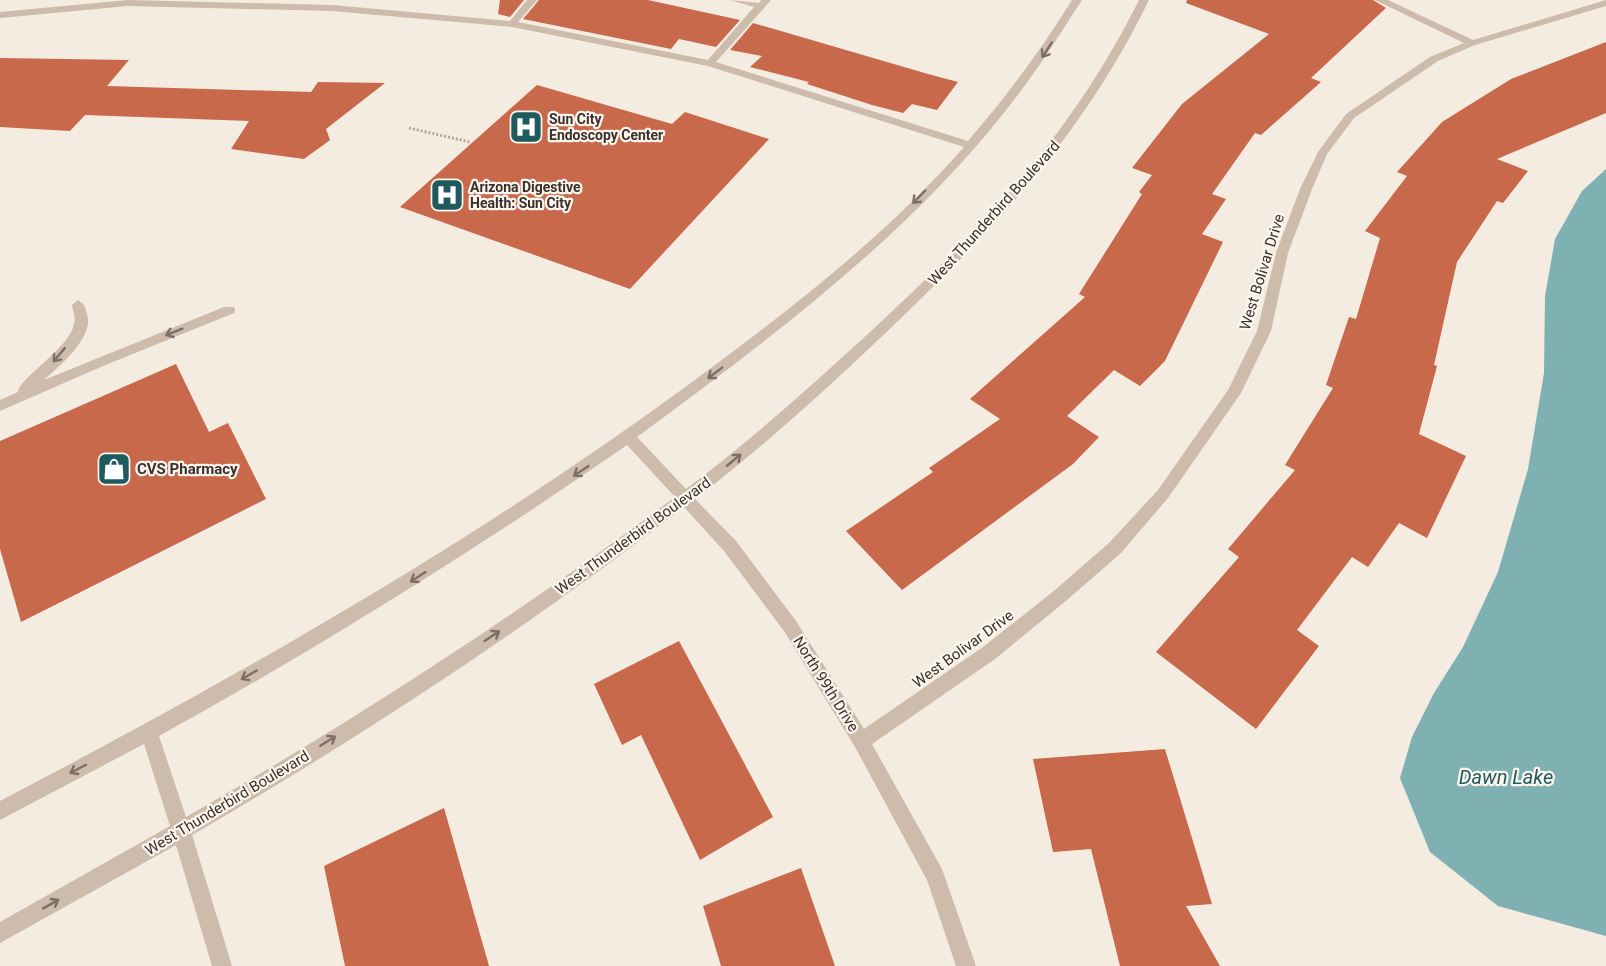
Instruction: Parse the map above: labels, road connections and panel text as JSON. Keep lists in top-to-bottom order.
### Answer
{
  "streets": {
    "street": ["West Thunderbird Boulevard", "West Bolivar Drive", "North 99th Drive"]
  },
  "crossings": [
    ["West Thunderbird Boulevard", "North 99th Drive"],
    ["West Bolivar Drive", "North 99th Drive"]
  ],
  "water": ["Dawn Lake"],
  "places": {
    "hospital": ["Sun City Endoscopy Center", "Arizona Digestive Health: Sun City"],
    "shop": ["CVS Pharmacy"]
  }
}
